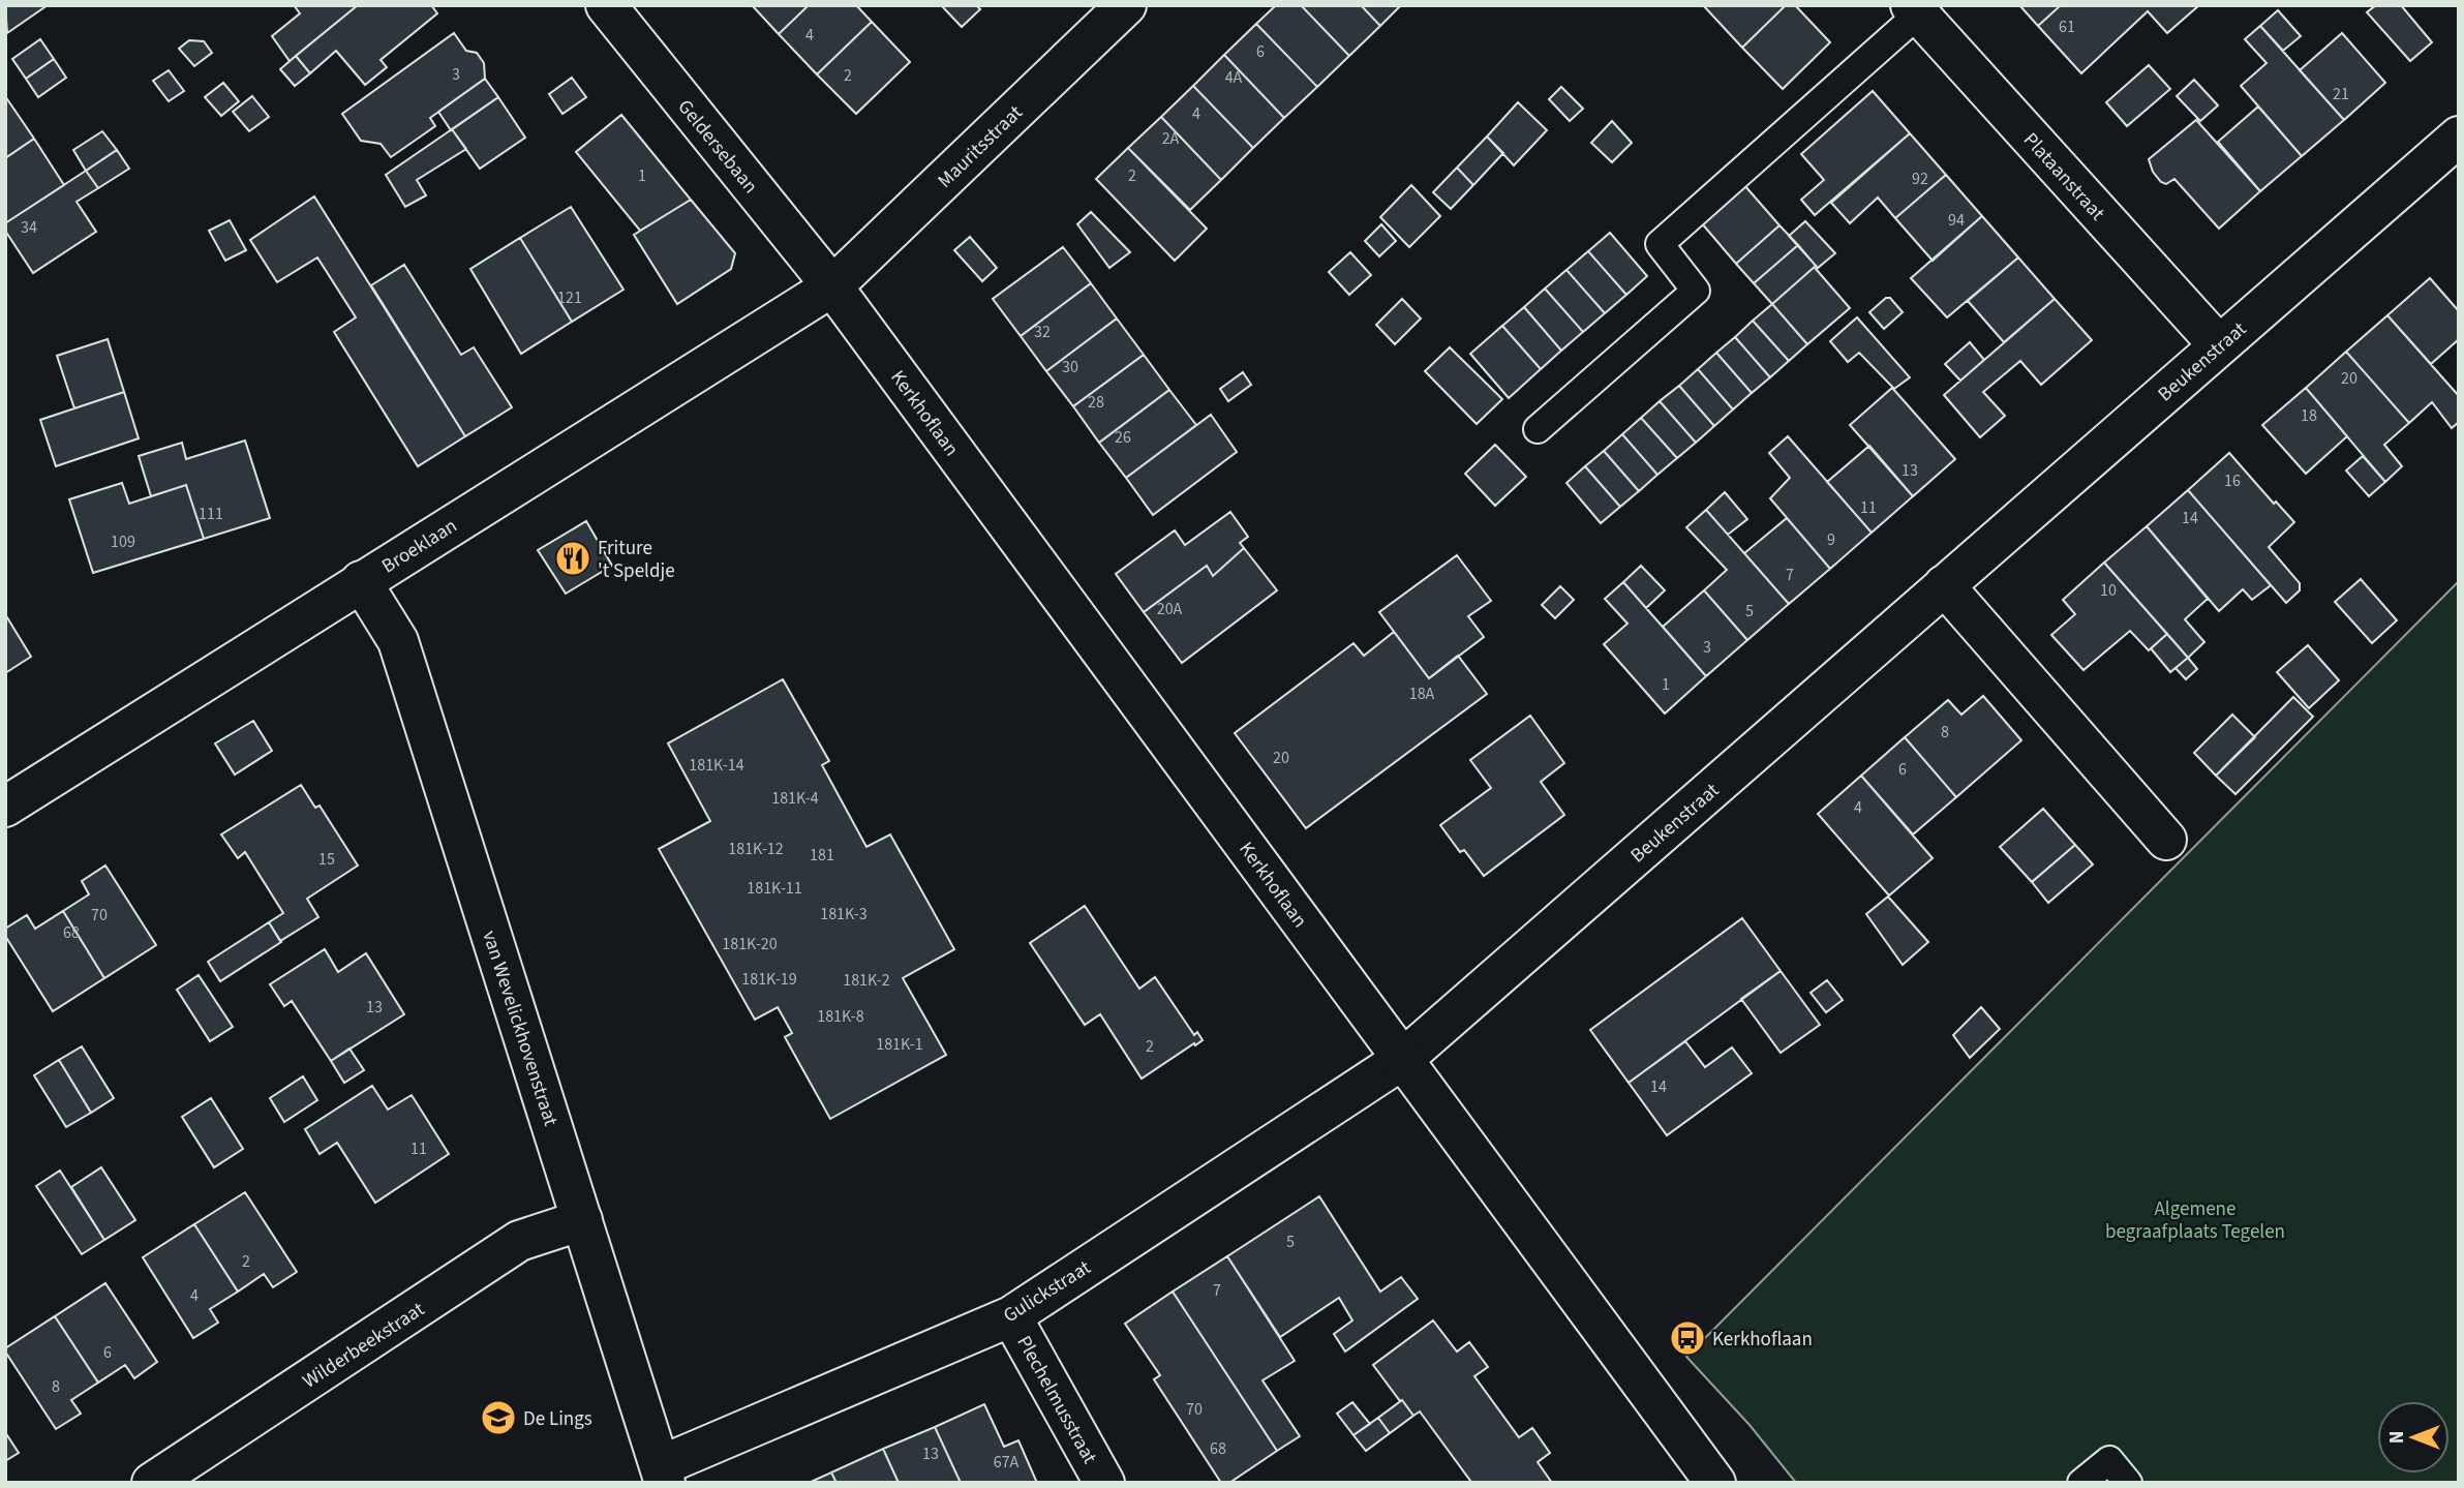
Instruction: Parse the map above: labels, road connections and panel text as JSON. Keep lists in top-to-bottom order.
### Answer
{
  "streets": {
    "street": [
      "Geldersebaan",
      "Mauritsstraat",
      "Plataanstraat",
      "Beukenstraat",
      "Kerkhoflaan",
      "Broeklaan",
      "van Wevelickhovenstraat",
      "Gulickstraat",
      "Wilderbeekstraat",
      "Plechelmusstraat"
    ]
  },
  "crossings": [
    ["Geldersebaan", "Mauritsstraat"],
    ["Geldersebaan", "Kerkhoflaan"],
    ["Geldersebaan", "Broeklaan"],
    ["Mauritsstraat", "Kerkhoflaan"],
    ["Mauritsstraat", "Broeklaan"],
    ["Plataanstraat", "Beukenstraat"],
    ["Beukenstraat", "Kerkhoflaan"],
    ["Beukenstraat", "Gulickstraat"],
    ["Kerkhoflaan", "Broeklaan"],
    ["Kerkhoflaan", "Gulickstraat"],
    ["Broeklaan", "van Wevelickhovenstraat"],
    ["van Wevelickhovenstraat", "Gulickstraat"],
    ["van Wevelickhovenstraat", "Wilderbeekstraat"],
    ["Gulickstraat", "Plechelmusstraat"]
  ],
  "parks": ["Algemene begraafplaats Tegelen"],
  "places": {
    "restaurant": ["Friture 't Speldje"],
    "bus stop": ["Kerkhoflaan"],
    "school or university": ["De Lings"]
  },
  "house_numbers": [
    "61",
    "4",
    "6",
    "3",
    "2",
    "4A",
    "21",
    "4",
    "2A",
    "1",
    "2",
    "92",
    "94",
    "34",
    "121",
    "32",
    "30",
    "20",
    "28",
    "18",
    "26",
    "13",
    "16",
    "11",
    "111",
    "14",
    "9",
    "109",
    "7",
    "10",
    "20A",
    "5",
    "3",
    "1",
    "18A",
    "8",
    "20",
    "181K-14",
    "6",
    "181K-4",
    "4",
    "181K-12",
    "181",
    "15",
    "181K-11",
    "181K-3",
    "70",
    "68",
    "181K-20",
    "181K-19",
    "181K-2",
    "13",
    "181K-8",
    "181K-1",
    "2",
    "14",
    "11",
    "5",
    "2",
    "7",
    "4",
    "6",
    "8",
    "70",
    "68",
    "13",
    "67A"
  ],
  "north": "left"
}
